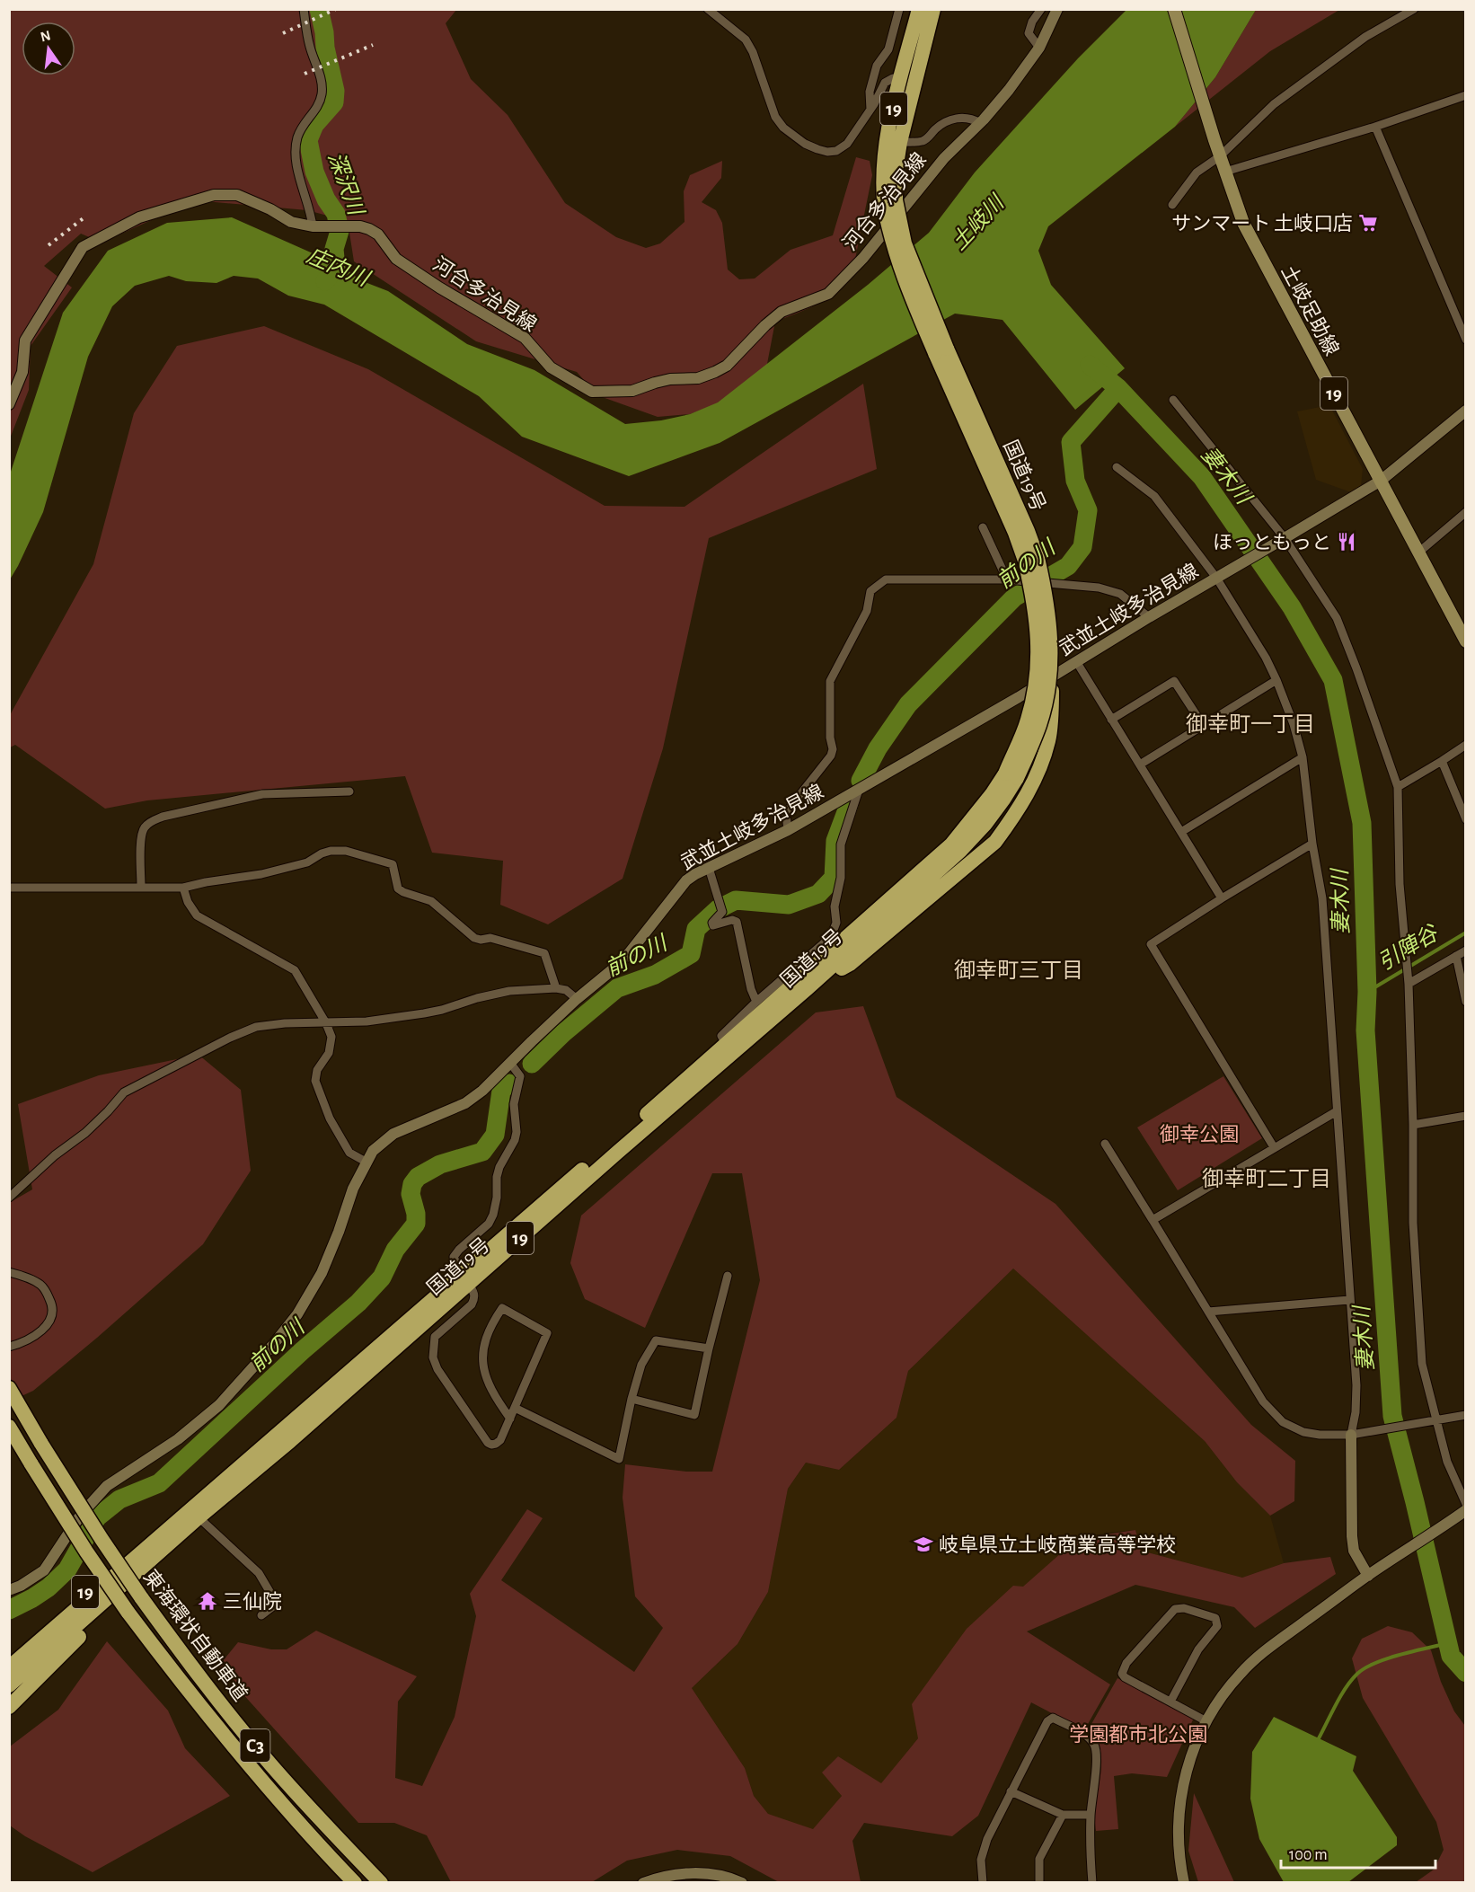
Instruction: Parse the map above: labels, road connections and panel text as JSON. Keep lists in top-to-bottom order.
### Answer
{
  "streets": {
    "highway": [
      "19",
      "国道19号",
      "東海環状自動車道",
      "C3"
    ],
    "main road": ["河合多治見線", "土岐足助線", "武並土岐多治見線"]
  },
  "crossings": [
    ["19", "国道19号"],
    ["土岐足助線", "武並土岐多治見線"]
  ],
  "districts": ["御幸町一丁目", "御幸町三丁目", "御幸町二丁目"],
  "water": [
    "深沢川",
    "土岐川",
    "庄内川",
    "妻木川",
    "前の川",
    "引陣谷"
  ],
  "parks": ["御幸公園", "学園都市北公園"],
  "places": {
    "supermarket": ["サンマート 土岐口店"],
    "restaurant": ["ほっともっと"],
    "school or university": ["岐阜県立土岐商業高等学校"],
    "temple": ["三仙院"]
  },
  "scale_bar": "100 m",
  "north": "top"
}
